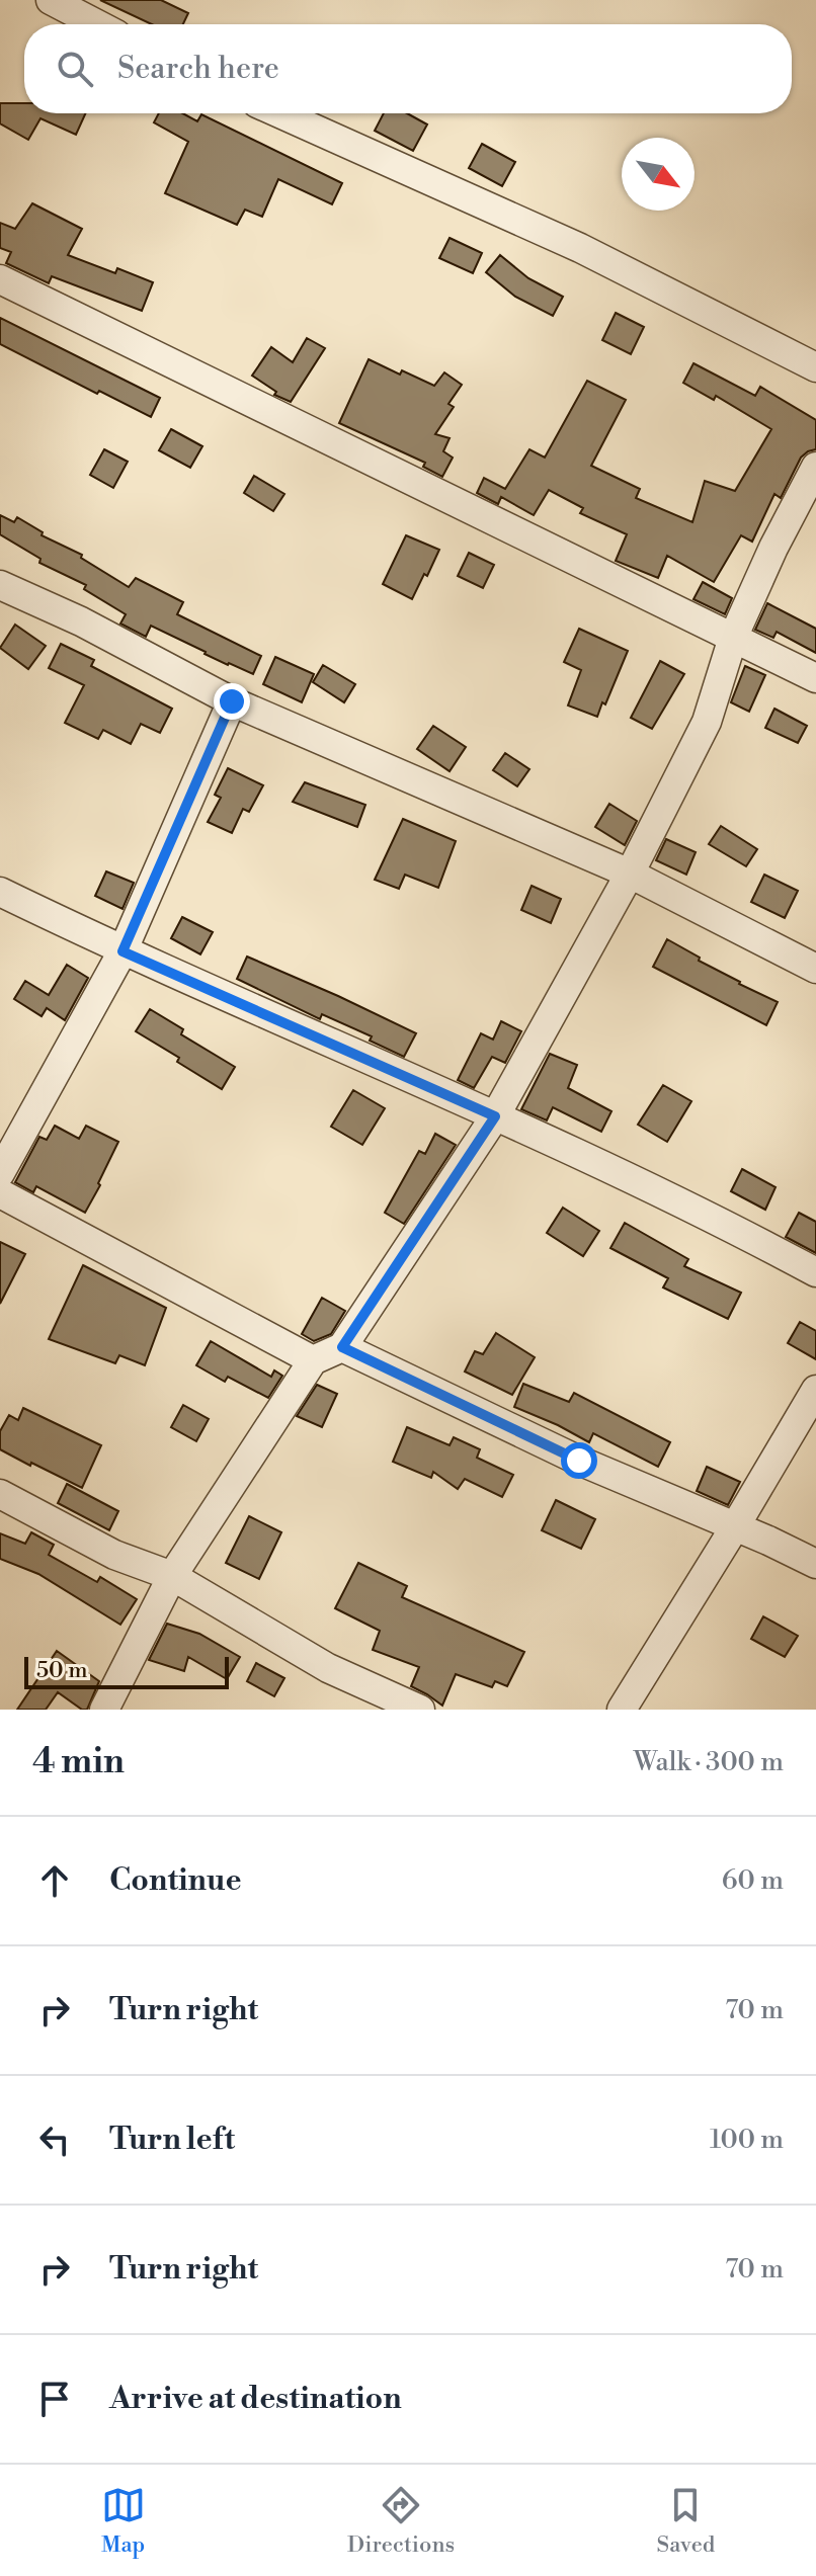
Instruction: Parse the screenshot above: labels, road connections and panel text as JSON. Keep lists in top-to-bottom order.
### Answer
{
  "scale_bar": "50 m",
  "north": "bottom right",
  "page": {
    "search": "Search here",
    "scale": "50 m",
    "heading": ["4 min", "Walk · 300 m"],
    "list": [
      ["Continue", "60 m"],
      ["Turn right", "70 m"],
      ["Turn left", "100 m"],
      ["Turn right", "70 m"],
      "Arrive at destination"
    ],
    "nav": ["Map", "Directions", "Saved"]
  }
}
